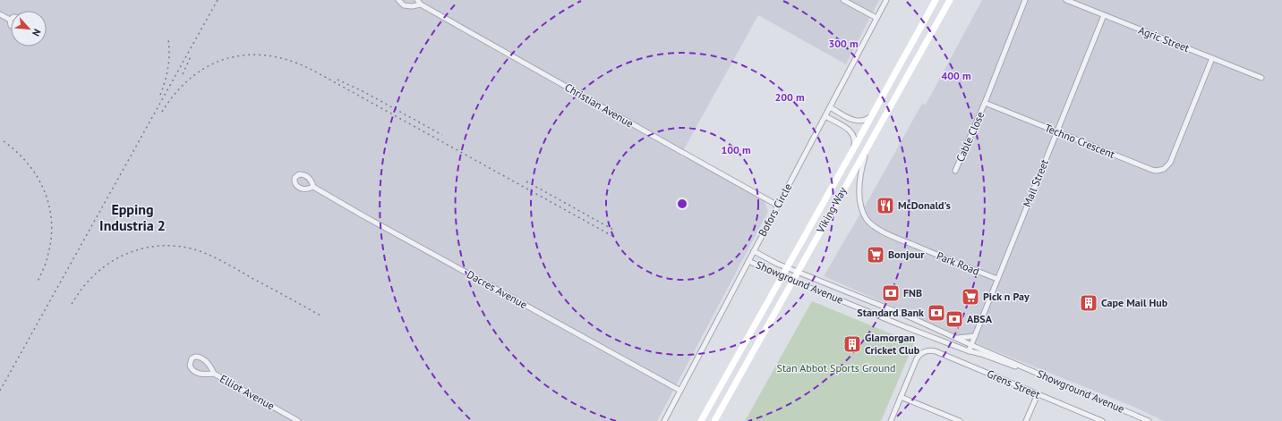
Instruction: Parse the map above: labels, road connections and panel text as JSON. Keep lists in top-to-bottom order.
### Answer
{
  "streets": {
    "main road": ["Viking Way"],
    "street": [
      "Agric Street",
      "Christian Avenue",
      "Cable Close",
      "Techno Crescent",
      "Mail Street",
      "Bofors Circle",
      "Park Road",
      "Showground Avenue",
      "Dacres Avenue",
      "Grens Street",
      "Elliot Avenue"
    ]
  },
  "crossings": [
    ["Agric Street", "Techno Crescent"],
    ["Agric Street", "Mail Street"],
    ["Christian Avenue", "Bofors Circle"],
    ["Cable Close", "Techno Crescent"],
    ["Techno Crescent", "Mail Street"],
    ["Mail Street", "Park Road"],
    ["Mail Street", "Showground Avenue"],
    ["Bofors Circle", "Showground Avenue"],
    ["Bofors Circle", "Dacres Avenue"],
    ["Viking Way", "Park Road"],
    ["Viking Way", "Showground Avenue"]
  ],
  "districts": ["Epping Industria 2"],
  "parks": ["Stan Abbot Sports Ground"],
  "places": {
    "restaurant": ["McDonald's"],
    "supermarket": ["Bonjour", "Pick n Pay"],
    "bank": ["FNB", "Standard Bank", "ABSA"],
    "building": ["Cape Mail Hub", "Glamorgan Cricket Club"]
  },
  "north": "bottom right",
  "rings": [
    "300 m",
    "400 m",
    "200 m",
    "100 m"
  ]
}
